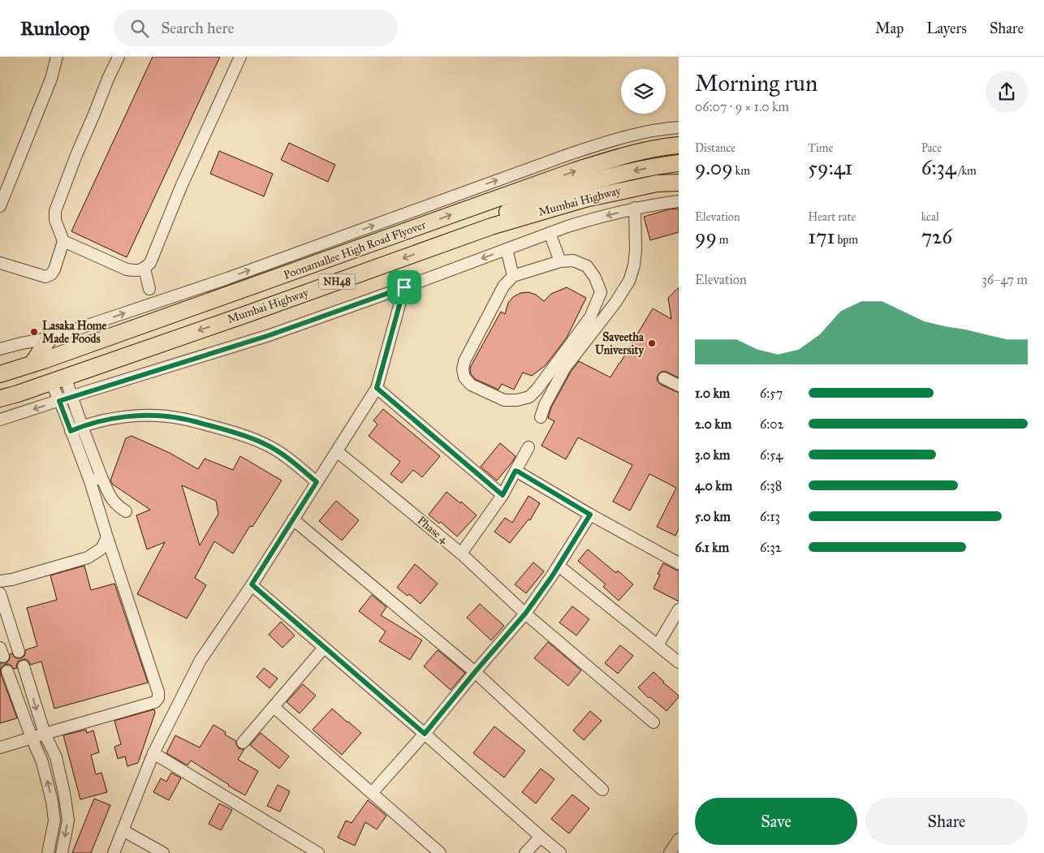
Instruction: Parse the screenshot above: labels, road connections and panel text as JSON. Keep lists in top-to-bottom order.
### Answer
{
  "streets": {
    "highway": ["Mumbai Highway", "Poonamallee High Road Flyover", "NH48"],
    "street": ["Phase 4"]
  },
  "crossings": [
    ["Poonamallee High Road Flyover", "NH48"]
  ],
  "one_way": ["Mumbai Highway"],
  "places": ["Lasaka Home Made Foods", "Saveetha University"],
  "page": {
    "header": "Runloop",
    "search": "Search here",
    "nav": ["Map", "Layers", "Share"],
    "heading": ["Morning run", "06:07 · 9 × 1.0 km"],
    "stats": [
      ["Distance", "9.09 km"],
      ["Time", "59:41"],
      ["Pace", "6:34 /km"],
      ["Elevation", "99 m"],
      ["Heart rate", "171 bpm"],
      ["kcal", "726"]
    ],
    "chart": ["Elevation", "36–47 m"],
    "list": [
      {
        "name": "1.0 km",
        "note": "6:57"
      },
      {
        "name": "2.0 km",
        "note": "6:02"
      },
      {
        "name": "3.0 km",
        "note": "6:54"
      },
      {
        "name": "4.0 km",
        "note": "6:38"
      },
      {
        "name": "5.0 km",
        "note": "6:13"
      },
      {
        "name": "6.1 km",
        "note": "6:32"
      }
    ],
    "buttons": ["Save", "Share"]
  }
}
